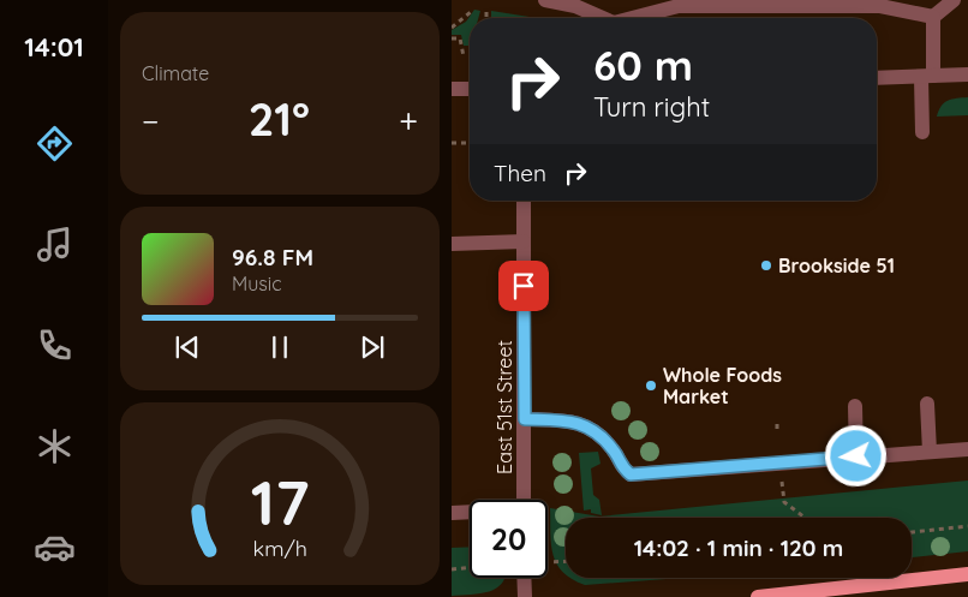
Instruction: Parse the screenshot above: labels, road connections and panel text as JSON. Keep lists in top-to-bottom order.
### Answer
{
  "streets": {
    "street": ["East 51st Street"]
  },
  "places": ["Brookside 51", "Whole Foods Market"],
  "page": {
    "tabs": "14:01",
    "tile": "Climate",
    "turn": ["60 m", "Turn right"],
    "heat": ["−", "21°", "+"],
    "then": "Then",
    "song": ["96.8 FM", "Music"],
    "limit": "20",
    "trip": "14:02 · 1 min · 120 m",
    "gauge": ["17", "km/h"]
  }
}
